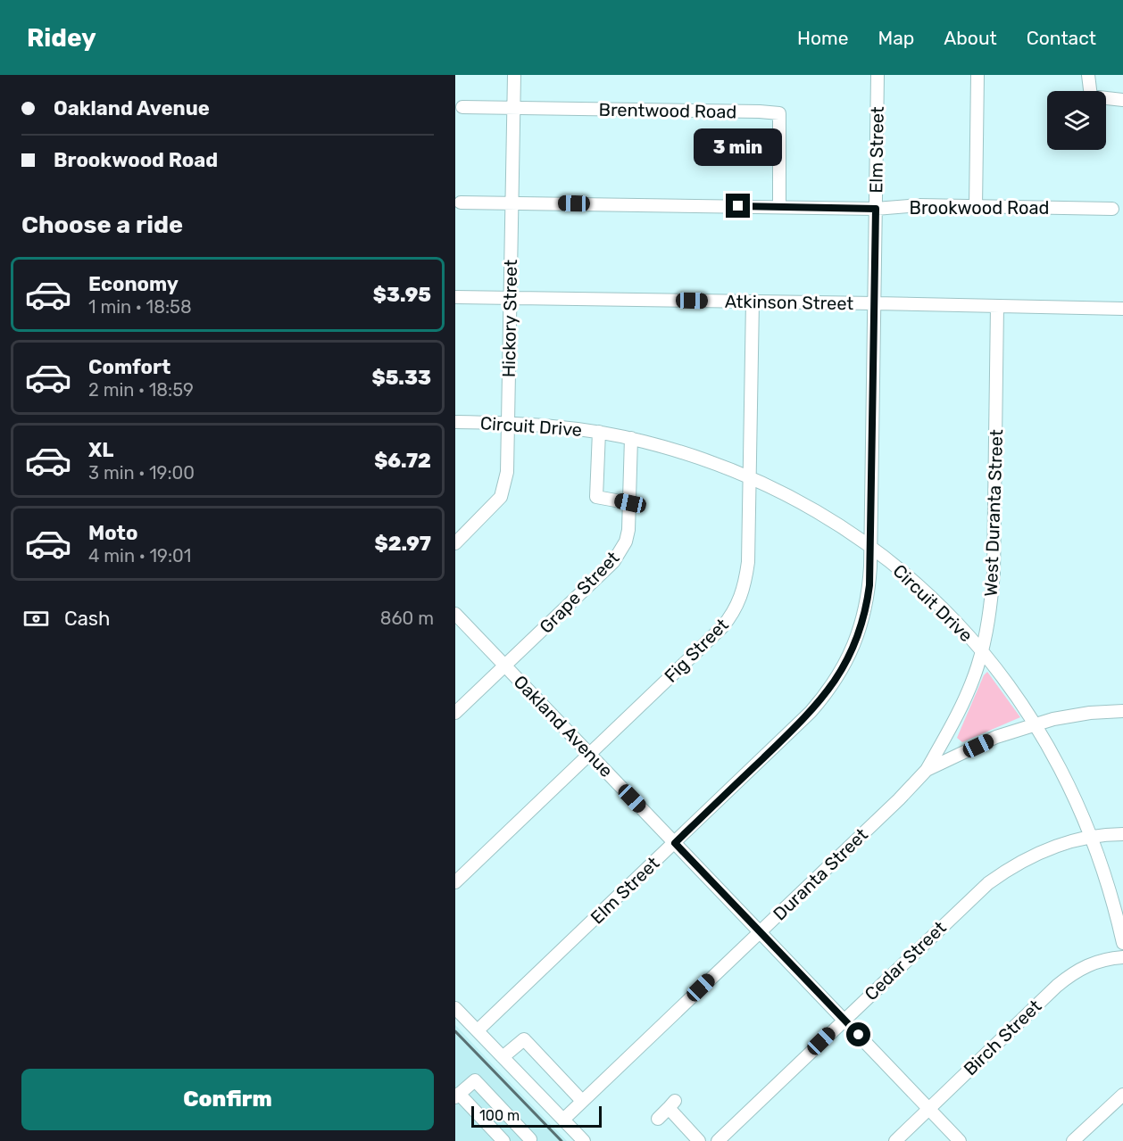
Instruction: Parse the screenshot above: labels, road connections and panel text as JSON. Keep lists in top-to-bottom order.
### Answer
{
  "streets": {
    "street": [
      "Brentwood Road",
      "Elm Street",
      "Brookwood Road",
      "Atkinson Street",
      "Hickory Street",
      "Circuit Drive",
      "West Duranta Street",
      "Grape Street",
      "Fig Street",
      "Oakland Avenue",
      "Duranta Street",
      "Cedar Street",
      "Birch Street"
    ]
  },
  "crossings": [
    ["Brentwood Road", "Brookwood Road"],
    ["Brentwood Road", "Hickory Street"],
    ["Elm Street", "Brookwood Road"],
    ["Elm Street", "Atkinson Street"],
    ["Elm Street", "Circuit Drive"],
    ["Elm Street", "Oakland Avenue"],
    ["Brookwood Road", "Hickory Street"],
    ["Atkinson Street", "Hickory Street"],
    ["Atkinson Street", "West Duranta Street"],
    ["Atkinson Street", "Fig Street"],
    ["Hickory Street", "Circuit Drive"],
    ["Circuit Drive", "West Duranta Street"],
    ["Circuit Drive", "Grape Street"],
    ["Circuit Drive", "Fig Street"],
    ["Circuit Drive", "Duranta Street"],
    ["Circuit Drive", "Cedar Street"],
    ["West Duranta Street", "Duranta Street"],
    ["Grape Street", "Oakland Avenue"],
    ["Fig Street", "Oakland Avenue"],
    ["Oakland Avenue", "Duranta Street"],
    ["Oakland Avenue", "Cedar Street"],
    ["Oakland Avenue", "Birch Street"]
  ],
  "scale_bar": "100 m",
  "page": {
    "header": "Ridey",
    "nav": [
      "Home",
      "Map",
      "About",
      "Contact"
    ],
    "banner": ["Oakland Avenue", "Brookwood Road"],
    "bubble": "3 min",
    "heading": "Choose a ride",
    "list": [
      {
        "name": "Economy",
        "note": "1 min · 18:58",
        "value": "$3.95"
      },
      {
        "name": "Comfort",
        "note": "2 min · 18:59",
        "value": "$5.33"
      },
      {
        "name": "XL",
        "note": "3 min · 19:00",
        "value": "$6.72"
      },
      {
        "name": "Moto",
        "note": "4 min · 19:01",
        "value": "$2.97"
      }
    ],
    "pay": ["Cash", "860 m"],
    "buttons": "Confirm",
    "scale": "100 m"
  }
}
